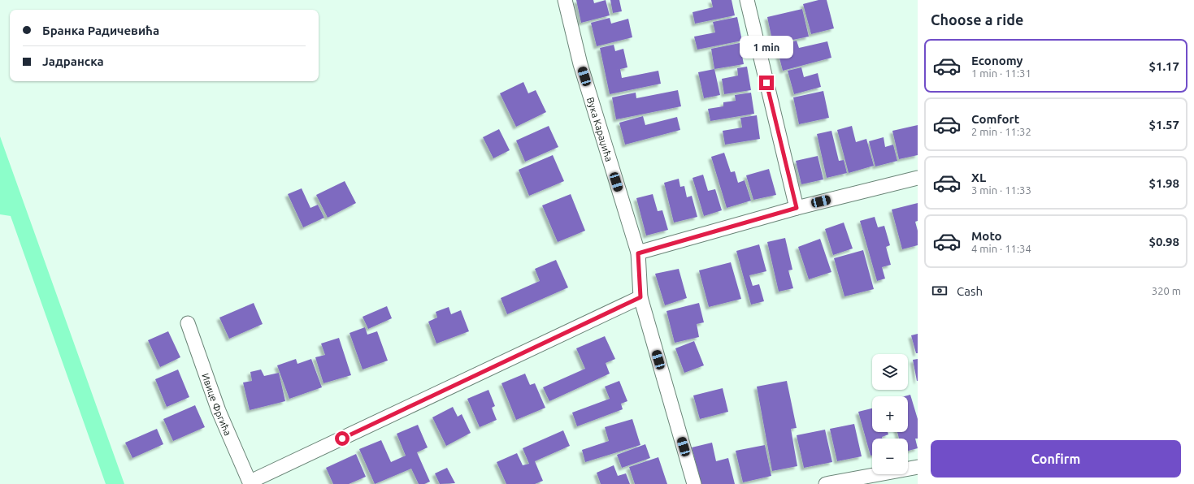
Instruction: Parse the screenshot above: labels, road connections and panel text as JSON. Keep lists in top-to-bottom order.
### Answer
{
  "streets": {
    "street": ["Вука Караџића", "Ивице Фргића"]
  },
  "page": {
    "heading": "Choose a ride",
    "banner": ["Бранка Радичевића", "Јадранска"],
    "bubble": "1 min",
    "list": [
      {
        "name": "Economy",
        "note": "1 min · 11:31",
        "value": "$1.17"
      },
      {
        "name": "Comfort",
        "note": "2 min · 11:32",
        "value": "$1.57"
      },
      {
        "name": "XL",
        "note": "3 min · 11:33",
        "value": "$1.98"
      },
      {
        "name": "Moto",
        "note": "4 min · 11:34",
        "value": "$0.98"
      }
    ],
    "pay": ["Cash", "320 m"],
    "map_buttons": ["+", "−"],
    "buttons": "Confirm"
  }
}
